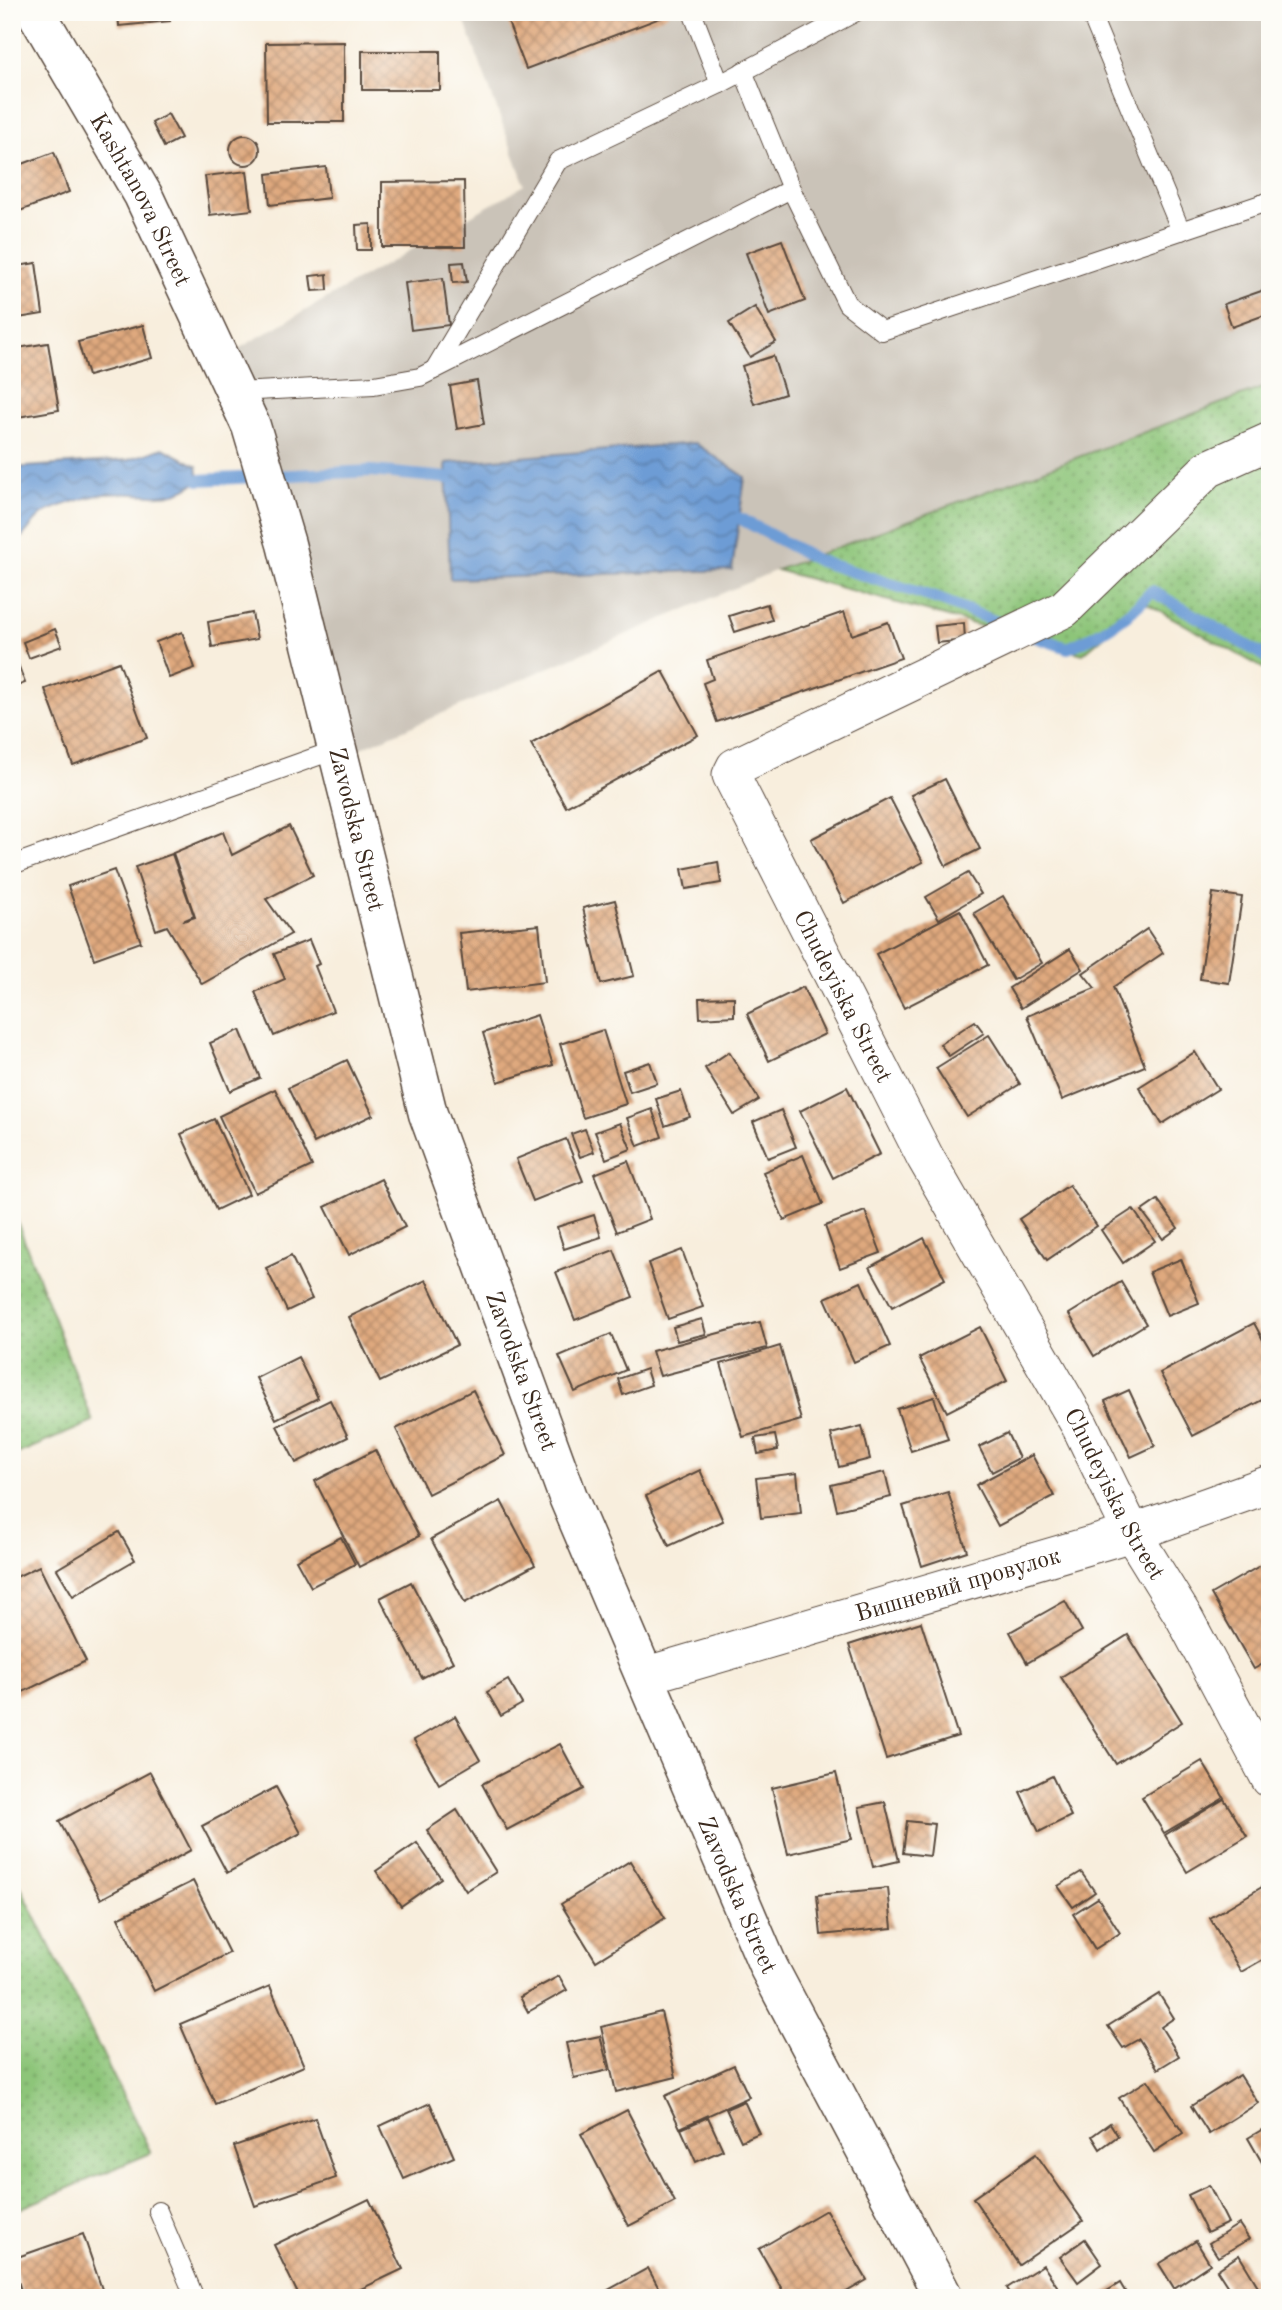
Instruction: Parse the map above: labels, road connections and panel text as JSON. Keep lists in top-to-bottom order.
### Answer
{
  "streets": {
    "main road": ["Kashtanova Street", "Zavodska Street"],
    "street": ["Chudeyiska Street", "Вишневий провулок"]
  },
  "crossings": [
    ["Kashtanova Street", "Zavodska Street"],
    ["Zavodska Street", "Вишневий провулок"],
    ["Chudeyiska Street", "Вишневий провулок"]
  ]
}
